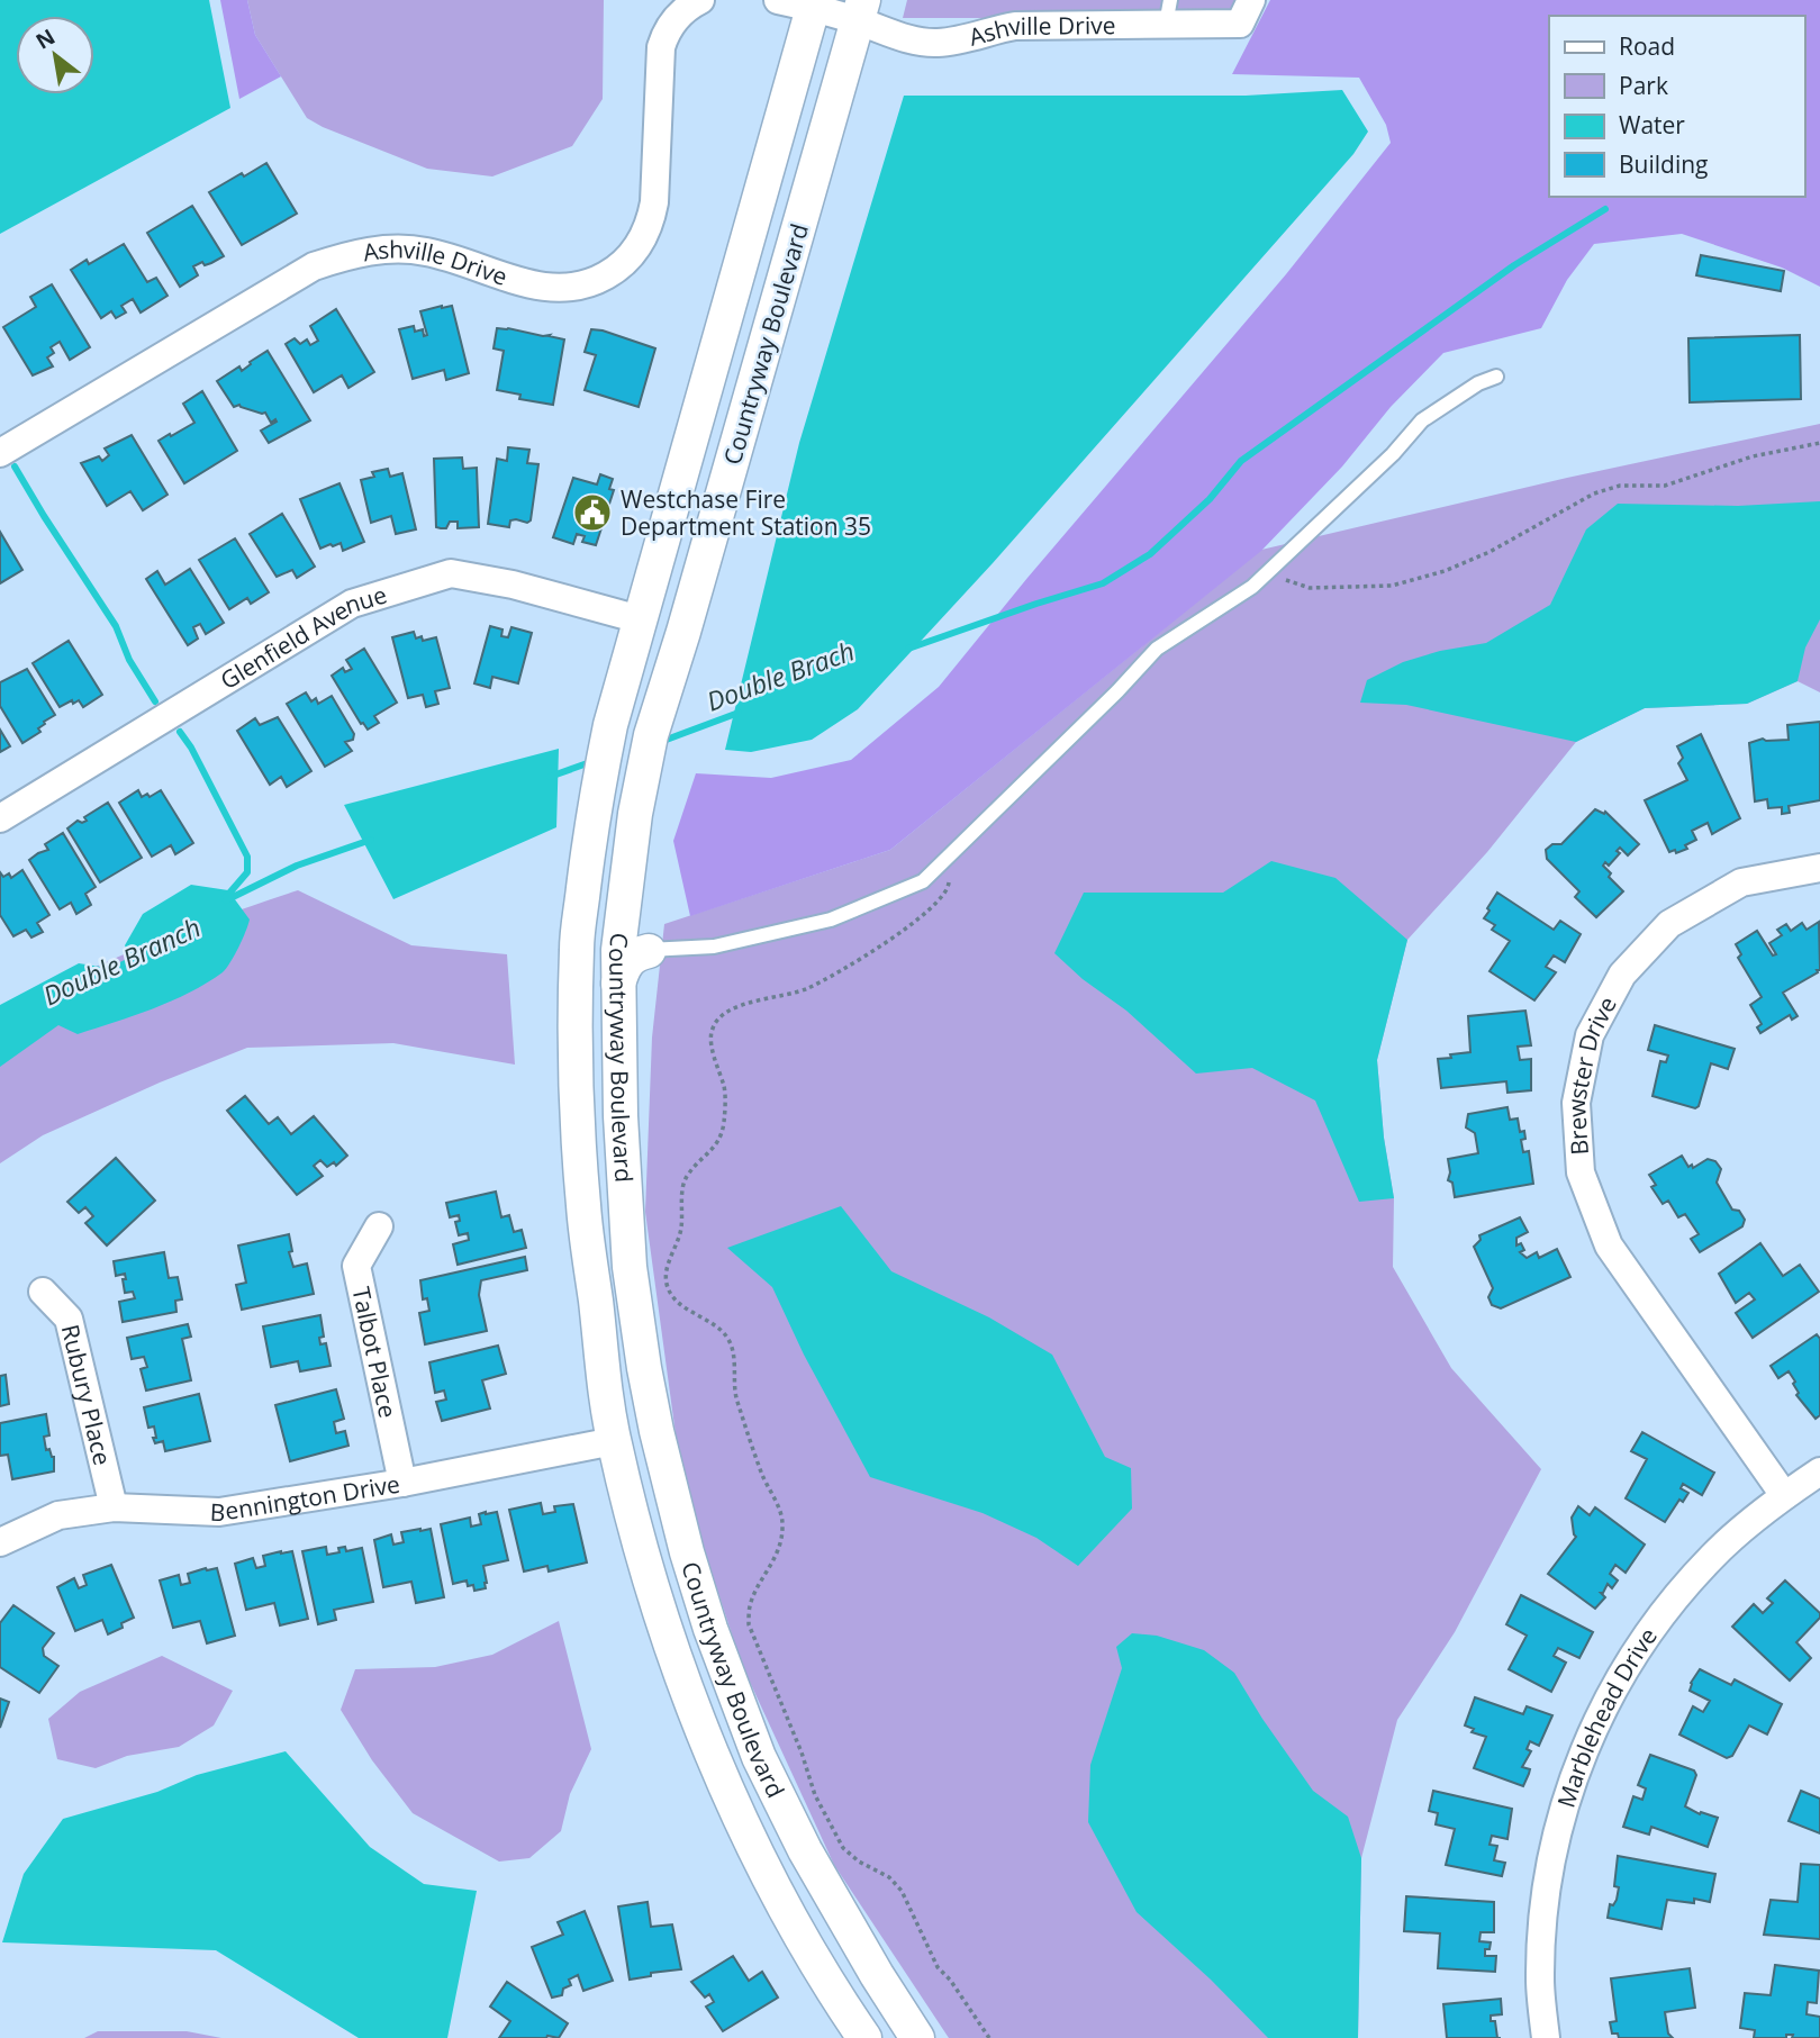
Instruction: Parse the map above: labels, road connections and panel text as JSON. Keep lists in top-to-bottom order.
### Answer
{
  "streets": {
    "street": [
      "Ashville Drive",
      "Countryway Boulevard",
      "Glenfield Avenue",
      "Brewster Drive",
      "Talbot Place",
      "Rubury Place",
      "Bennington Drive",
      "Marblehead Drive"
    ]
  },
  "crossings": [
    ["Ashville Drive", "Countryway Boulevard"],
    ["Countryway Boulevard", "Glenfield Avenue"],
    ["Countryway Boulevard", "Bennington Drive"],
    ["Brewster Drive", "Marblehead Drive"],
    ["Talbot Place", "Bennington Drive"],
    ["Rubury Place", "Bennington Drive"]
  ],
  "water": ["Double Brach", "Double Branch"],
  "places": {
    "public building": ["Westchase Fire Department Station 35"]
  },
  "legend": [
    "Road",
    "Park",
    "Water",
    "Building"
  ],
  "north": "top left"
}
